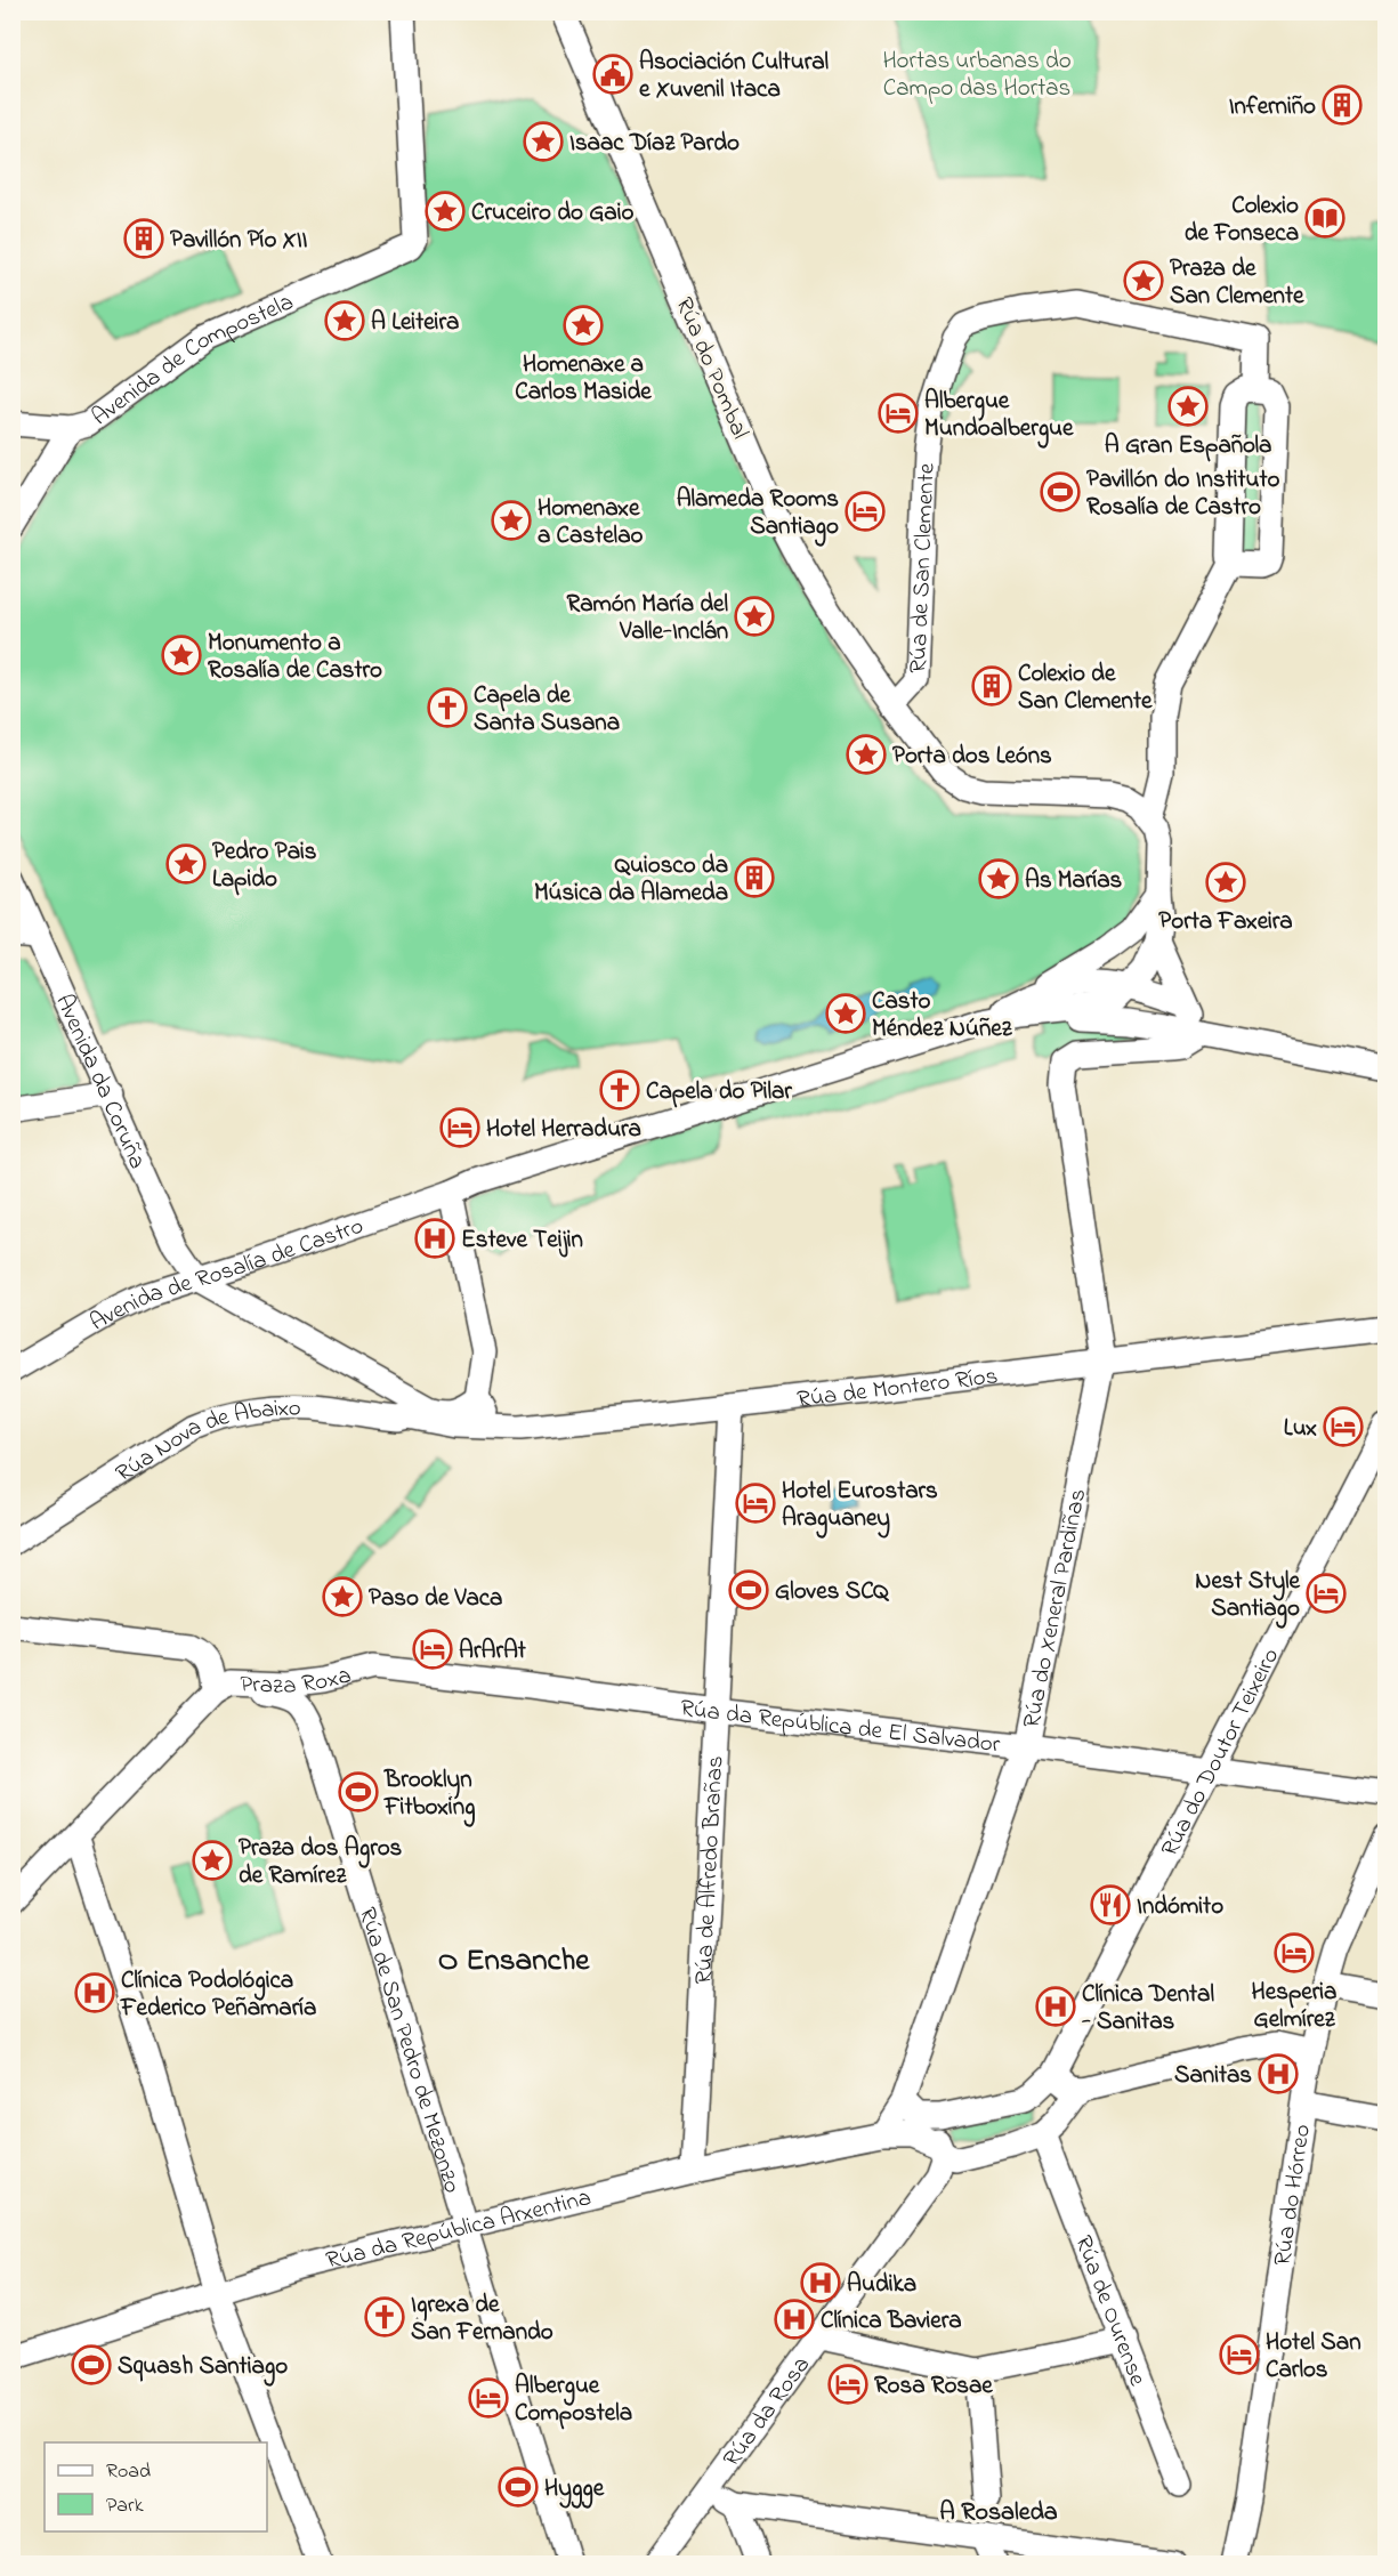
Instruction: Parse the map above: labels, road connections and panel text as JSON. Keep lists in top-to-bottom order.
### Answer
{
  "streets": {
    "street": [
      "Avenida de Compostela",
      "Rúa do Pombal",
      "Rúa de San Clemente",
      "Avenida da Coruña",
      "Avenida de Rosalía de Castro",
      "Rúa de Montero Ríos",
      "Rúa Nova de Abaixo",
      "Rúa do Xeneral Pardiñas",
      "Praza Roxa",
      "Rúa da República de El Salvador",
      "Rúa do Doutor Teixeiro",
      "Rúa de Alfredo Brañas",
      "Rúa de San Pedro de Mezonzo",
      "Rúa do Hórreo",
      "Rúa da República Arxentina",
      "Rúa de Ourense",
      "Rúa da Rosa"
    ]
  },
  "crossings": [
    ["Rúa do Pombal", "Rúa de San Clemente"],
    ["Avenida da Coruña", "Avenida de Rosalía de Castro"],
    ["Avenida da Coruña", "Rúa de Montero Ríos"],
    ["Avenida de Rosalía de Castro", "Rúa de Montero Ríos"],
    ["Rúa de Montero Ríos", "Rúa Nova de Abaixo"],
    ["Rúa de Montero Ríos", "Rúa do Xeneral Pardiñas"],
    ["Rúa de Montero Ríos", "Rúa de Alfredo Brañas"],
    ["Rúa do Xeneral Pardiñas", "Rúa da República de El Salvador"],
    ["Rúa do Xeneral Pardiñas", "Rúa da República Arxentina"],
    ["Praza Roxa", "Rúa da República de El Salvador"],
    ["Praza Roxa", "Rúa de San Pedro de Mezonzo"],
    ["Rúa da República de El Salvador", "Rúa do Doutor Teixeiro"],
    ["Rúa da República de El Salvador", "Rúa de Alfredo Brañas"],
    ["Rúa de Alfredo Brañas", "Rúa da República Arxentina"],
    ["Rúa de San Pedro de Mezonzo", "Rúa da República Arxentina"],
    ["Rúa da República Arxentina", "Rúa da Rosa"]
  ],
  "districts": ["O Ensanche", "A Rosaleda"],
  "parks": ["Hortas urbanas do Campo das Hortas"],
  "places": {
    "public building": ["Asociación Cultural e Xuvenil Itaca"],
    "building": [
      "Inferniño",
      "Pavillón Pío XII",
      "Colexio de San Clemente",
      "Quiosco da Música da Alameda"
    ],
    "place": [
      "Isaac Díaz Pardo",
      "Cruceiro do Gaio",
      "Praza de San Clemente",
      "A Leiteira",
      "Homenaxe a Carlos Maside",
      "A Gran Española",
      "Homenaxe a Castelao",
      "Ramón María del Valle-Inclán",
      "Monumento a Rosalía de Castro",
      "Porta dos Leóns",
      "Pedro Pais Lapido",
      "As Marías",
      "Porta Faxeira",
      "Casto Méndez Núñez",
      "Paso de Vaca",
      "Praza dos Agros de Ramírez"
    ],
    "library": ["Colexio de Fonseca"],
    "hotel": [
      "Albergue Mundoalbergue",
      "Alameda Rooms Santiago",
      "Hotel Herradura",
      "Lux",
      "Hotel Eurostars Araguaney",
      "Nest Style Santiago",
      "ArArAt",
      "Hesperia Gelmírez",
      "Hotel San Carlos",
      "Rosa Rosae",
      "Albergue Compostela"
    ],
    "sports": [
      "Pavillón do Instituto Rosalía de Castro",
      "Gloves SCQ",
      "Brooklyn Fitboxing",
      "Squash Santiago",
      "Hygge"
    ],
    "church": ["Capela de Santa Susana", "Capela do Pilar", "Igrexa de San Fernando"],
    "hospital": [
      "Esteve Teijin",
      "Clínica Podológica Federico Peñamaría",
      "Clínica Dental - Sanitas",
      "Sanitas",
      "Audika",
      "Clínica Baviera"
    ],
    "restaurant": ["Indómito"]
  },
  "legend": ["Road", "Park"]
}
